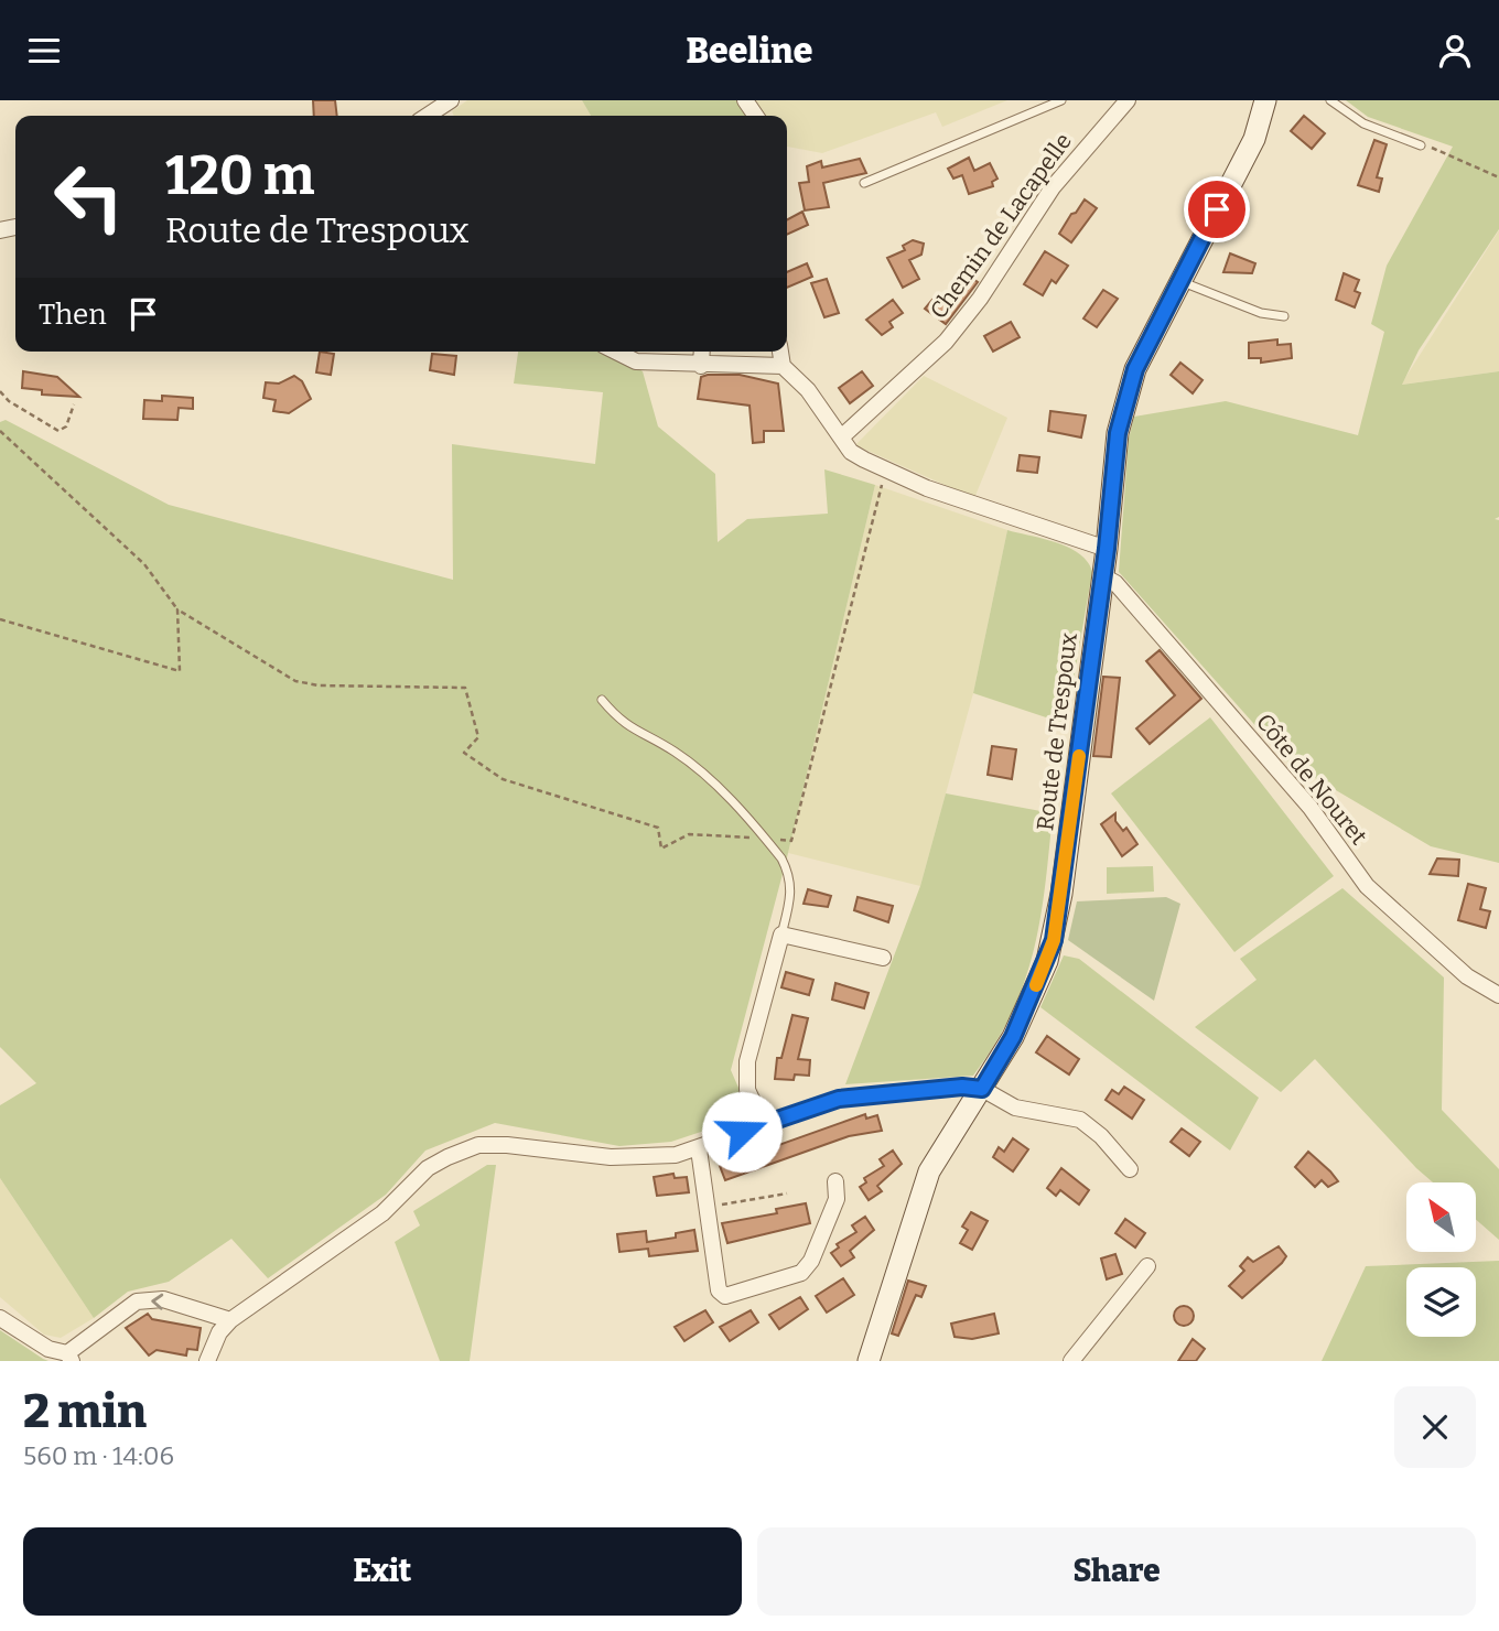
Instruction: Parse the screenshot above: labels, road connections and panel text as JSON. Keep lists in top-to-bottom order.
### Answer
{
  "streets": {
    "street": ["Chemin de Lacapelle", "Route de Trespoux", "Côte de Nouret"]
  },
  "crossings": [
    ["Route de Trespoux", "Côte de Nouret"]
  ],
  "north": "top left",
  "page": {
    "header": "Beeline",
    "turn": ["120 m", "Route de Trespoux"],
    "then": "Then",
    "heading": ["2 min", "560 m · 14:06"],
    "buttons": ["Exit", "Share"]
  }
}
